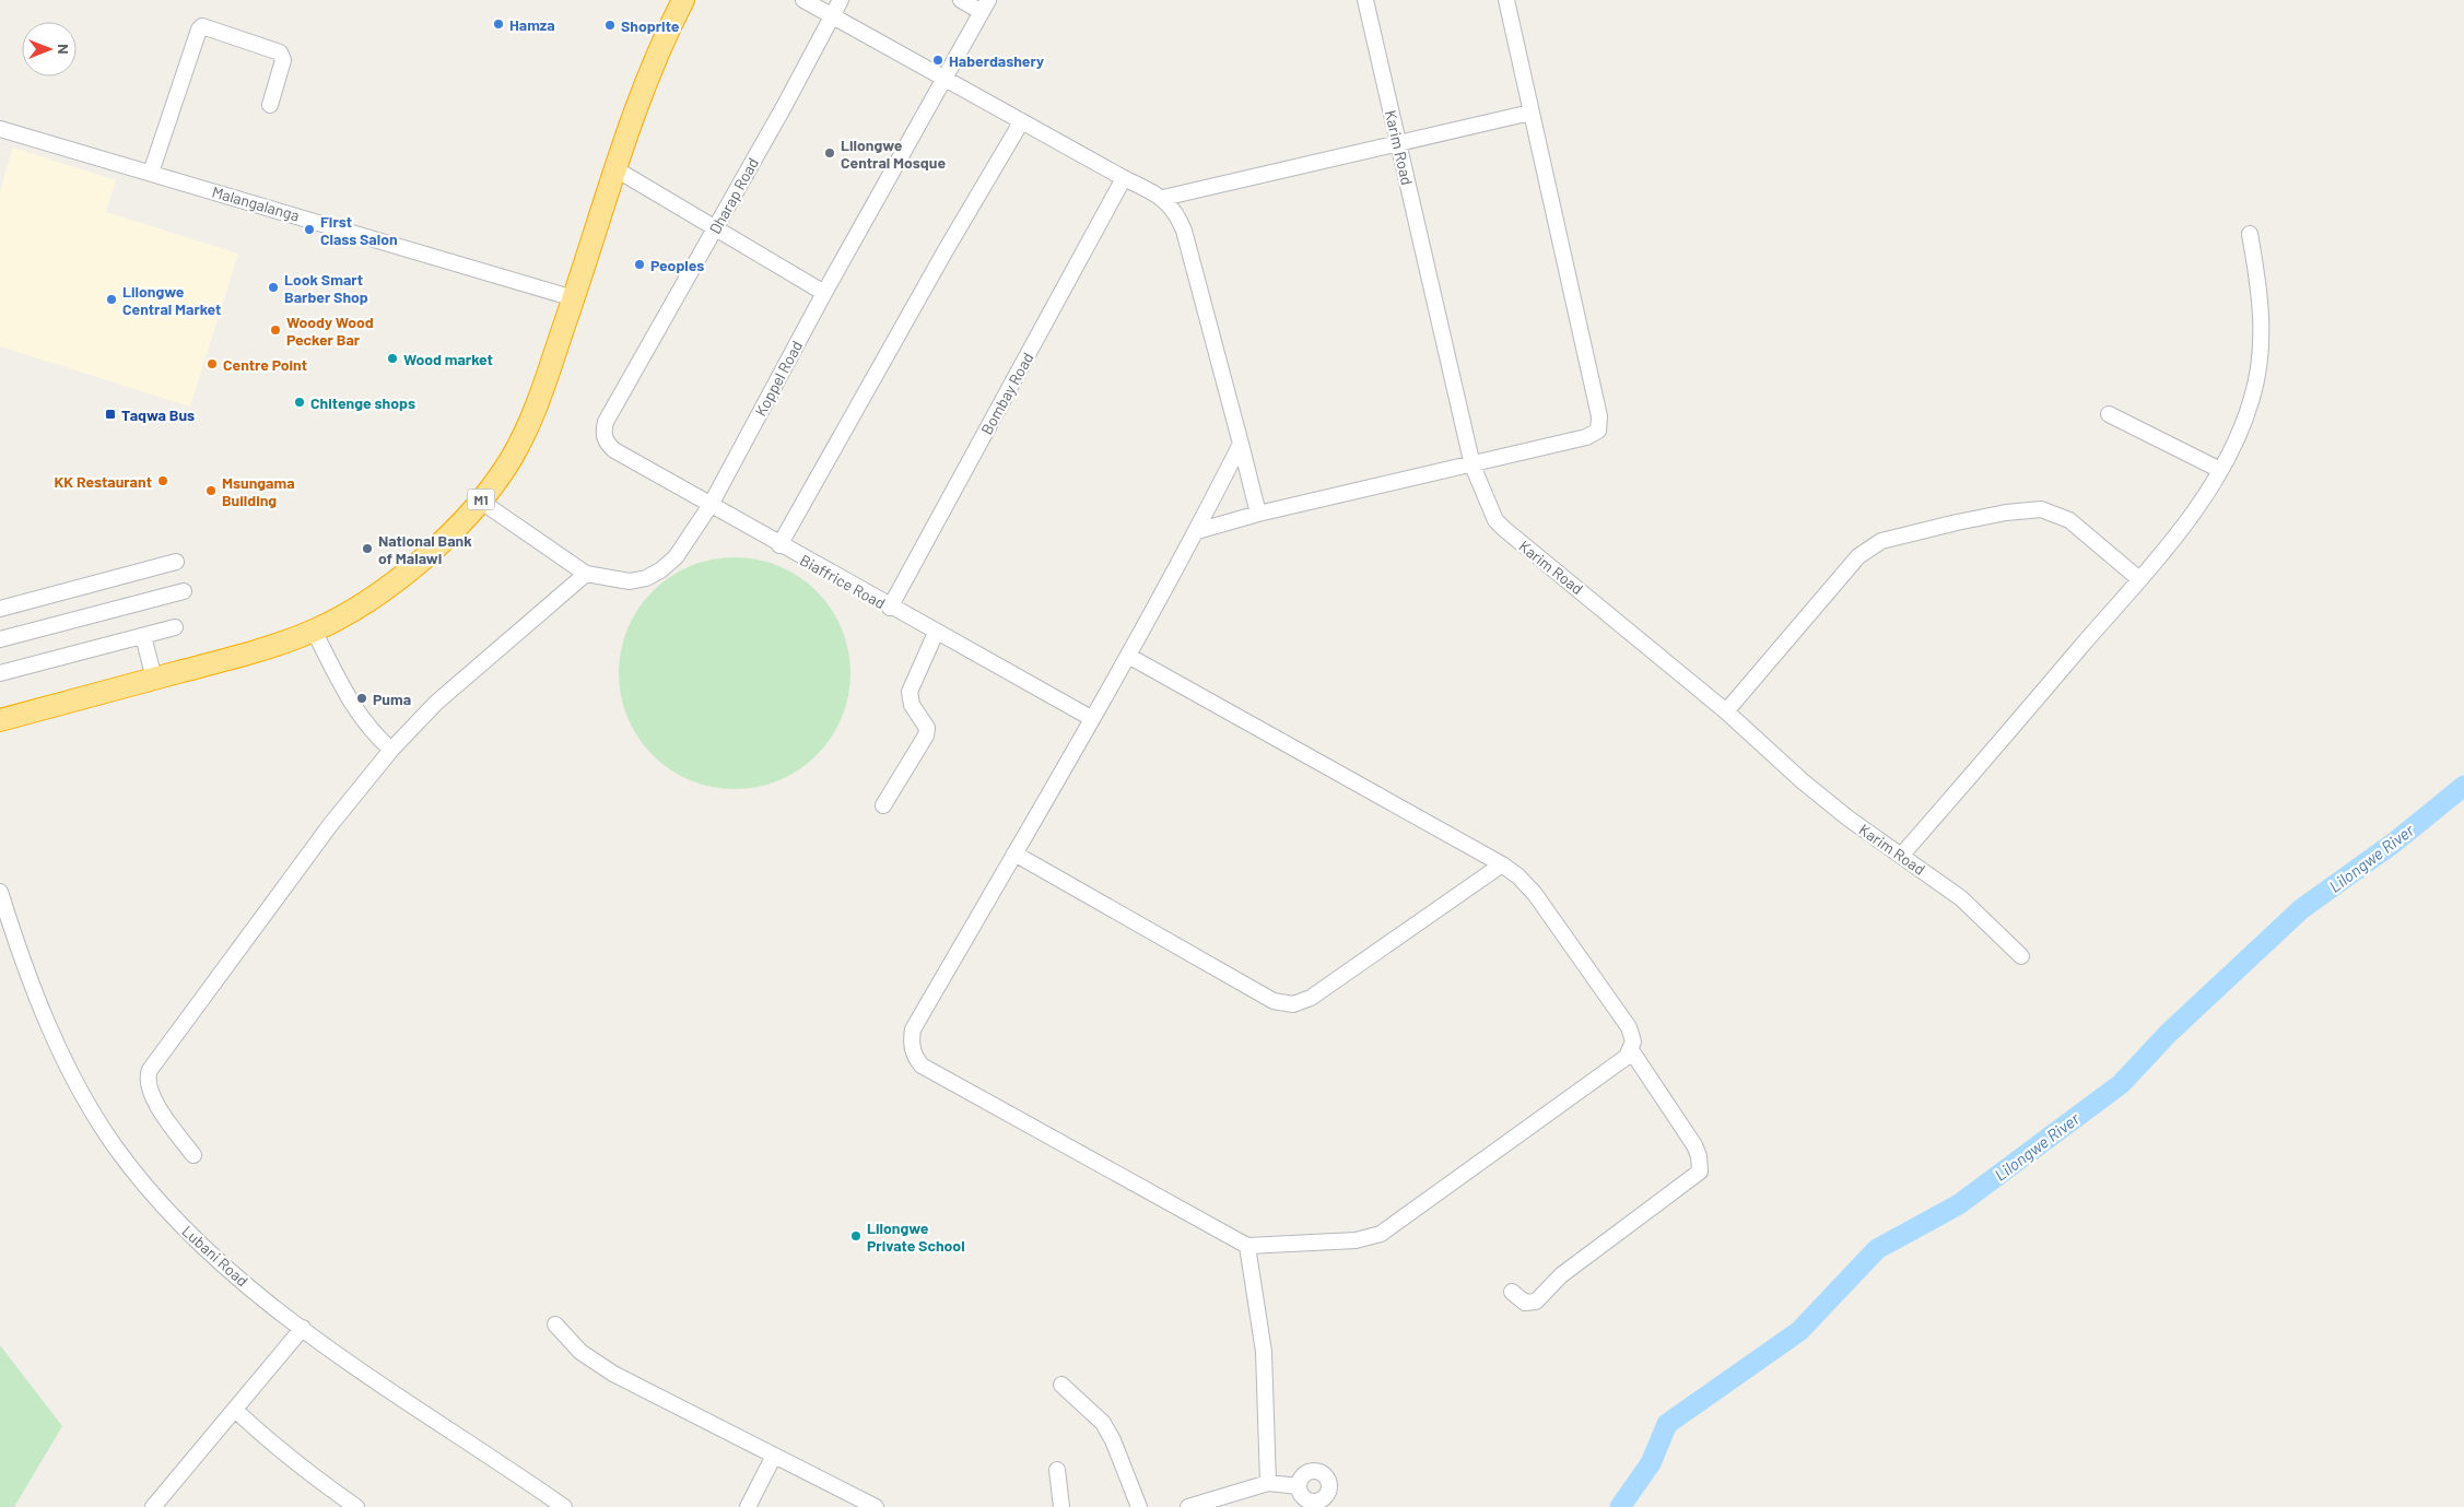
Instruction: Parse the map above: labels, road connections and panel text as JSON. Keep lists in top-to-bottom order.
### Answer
{
  "streets": {
    "highway": ["M1"],
    "street": [
      "Karim Road",
      "Dharap Road",
      "Malangalanga",
      "Koppel Road",
      "Bombay Road",
      "Biaffrice Road",
      "Lubani Road"
    ]
  },
  "crossings": [
    ["Dharap Road", "Biaffrice Road"],
    ["Malangalanga", "M1"],
    ["Koppel Road", "M1"],
    ["Koppel Road", "Biaffrice Road"],
    ["Bombay Road", "Biaffrice Road"]
  ],
  "water": ["Lilongwe River"],
  "places": {
    "other": [
      "Hamza",
      "Shoprite",
      "Haberdashery",
      "Lilongwe Central Mosque",
      "First Class Salon",
      "Peoples",
      "Look Smart Barber Shop",
      "Lilongwe Central Market",
      "Woody Wood Pecker Bar",
      "Wood market",
      "Centre Point",
      "Chitenge shops",
      "KK Restaurant",
      "Msungama Building",
      "National Bank of Malawi",
      "Puma",
      "Lilongwe Private School"
    ],
    "transit": ["Taqwa Bus"]
  },
  "north": "right"
}
